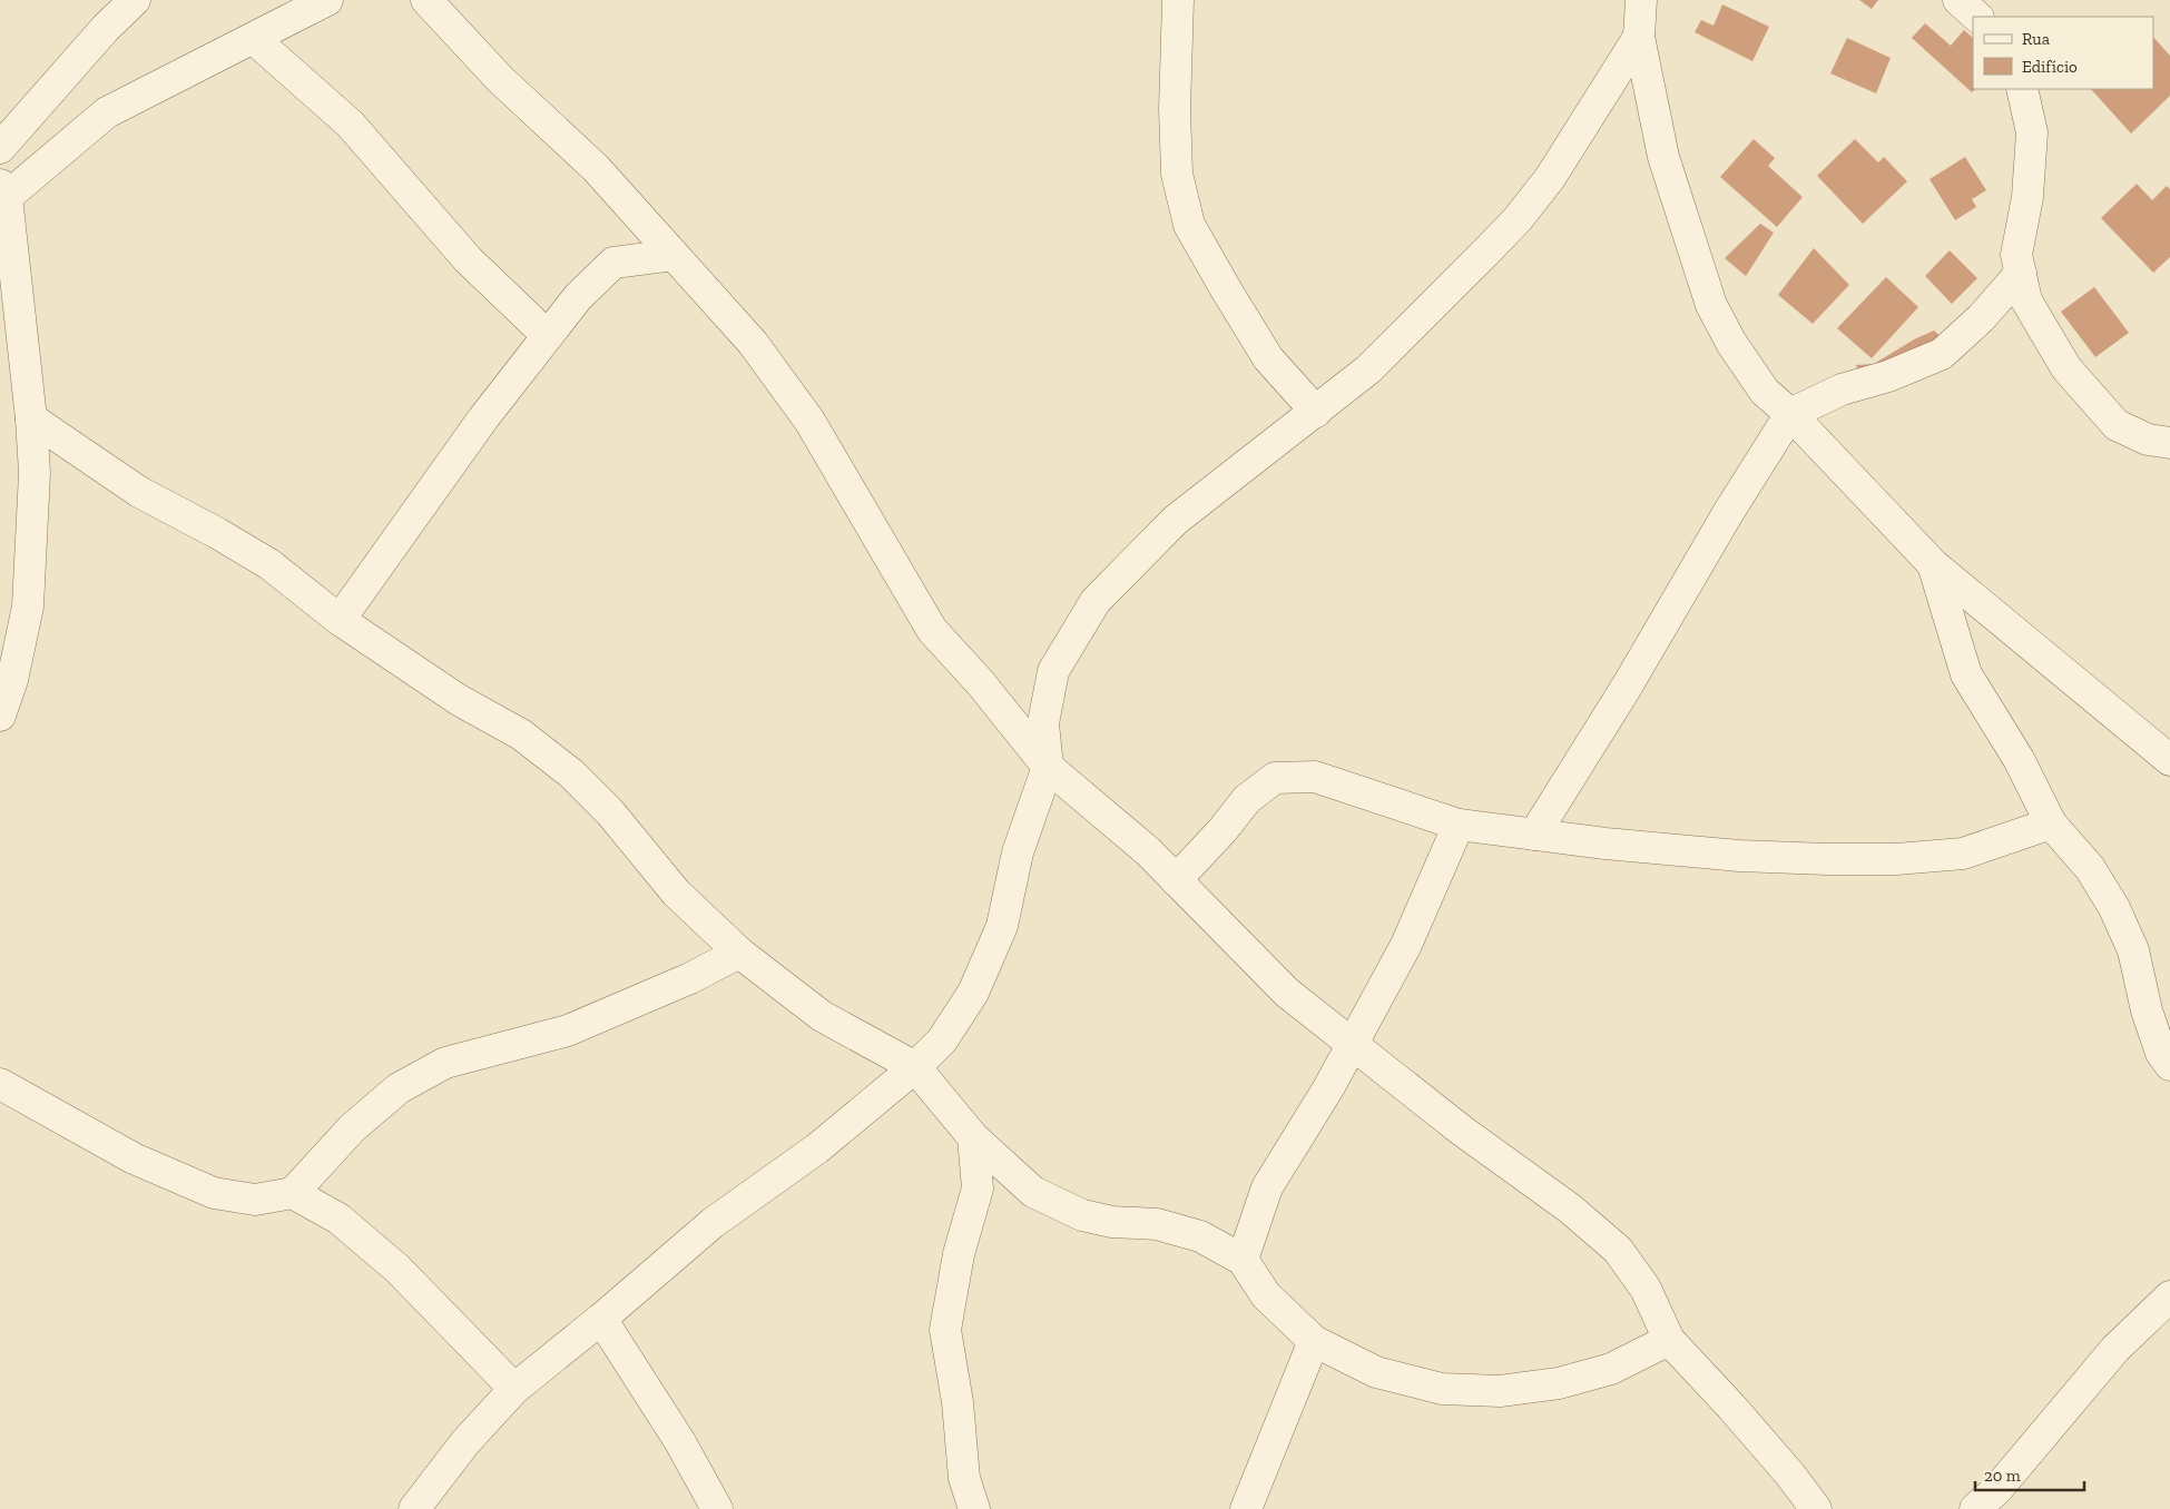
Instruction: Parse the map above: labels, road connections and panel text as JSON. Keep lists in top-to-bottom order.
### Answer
{
  "legend": ["Rua", "Edifício"],
  "scale_bar": "20 m"
}
